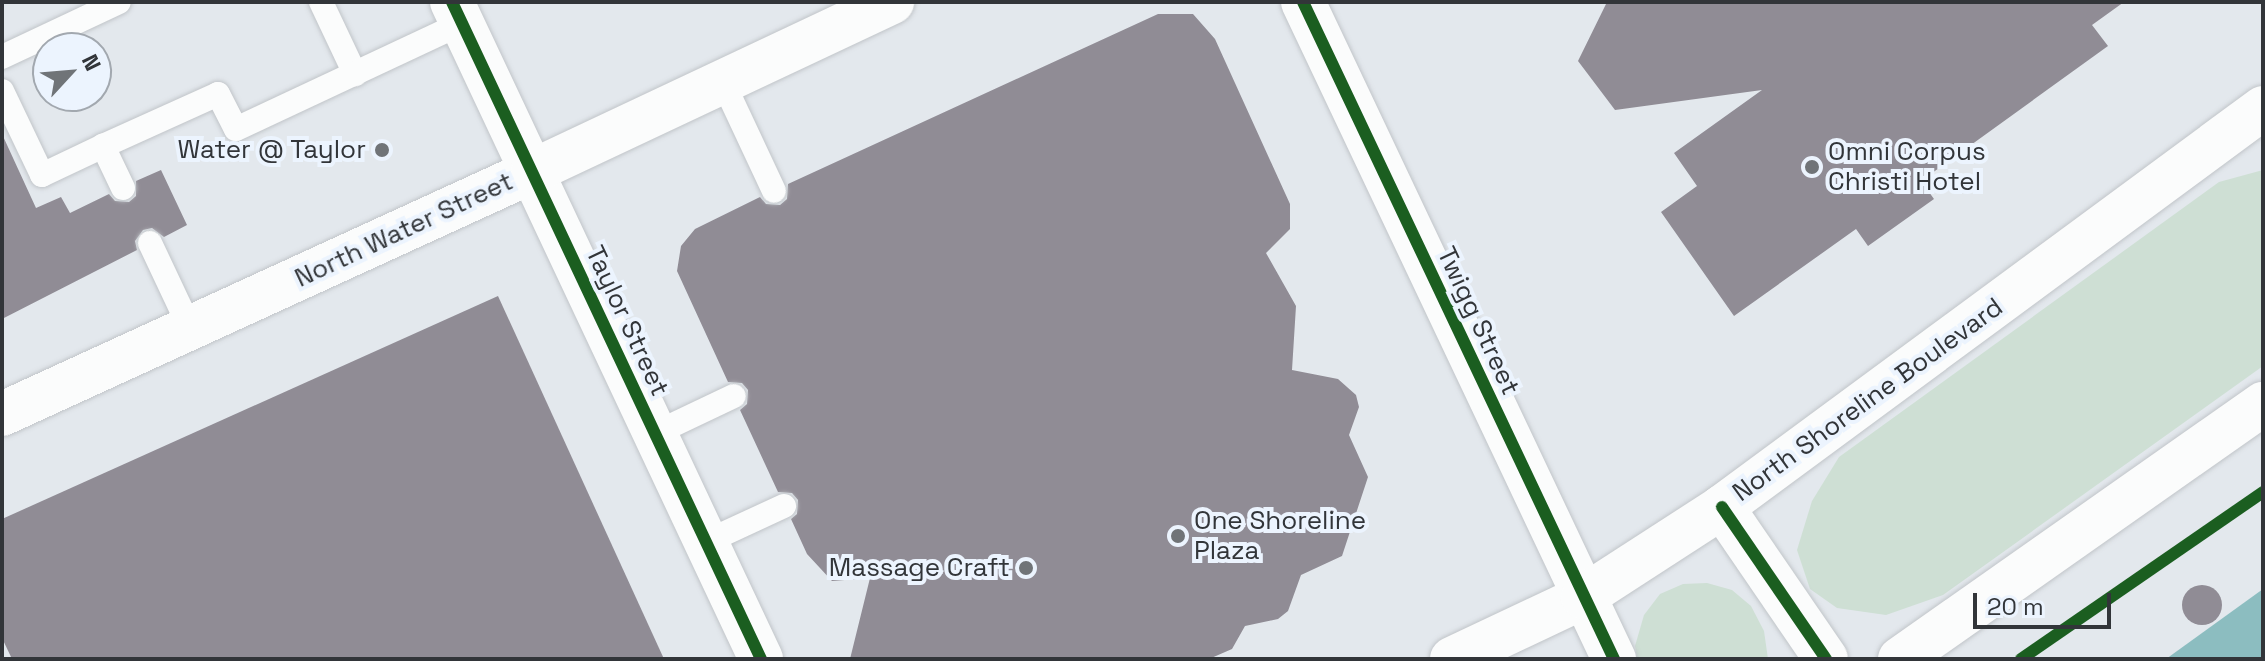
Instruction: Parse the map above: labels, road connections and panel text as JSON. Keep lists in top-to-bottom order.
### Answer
{
  "streets": {
    "main road": [
      "North Water Street",
      "Taylor Street",
      "Twigg Street",
      "North Shoreline Boulevard"
    ]
  },
  "crossings": [
    ["North Water Street", "Taylor Street"],
    ["Twigg Street", "North Shoreline Boulevard"]
  ],
  "places": [
    "Water @ Taylor",
    "Omni Corpus Christi Hotel",
    "One Shoreline Plaza",
    "Massage Craft"
  ],
  "scale_bar": "20 m",
  "north": "top right"
}
